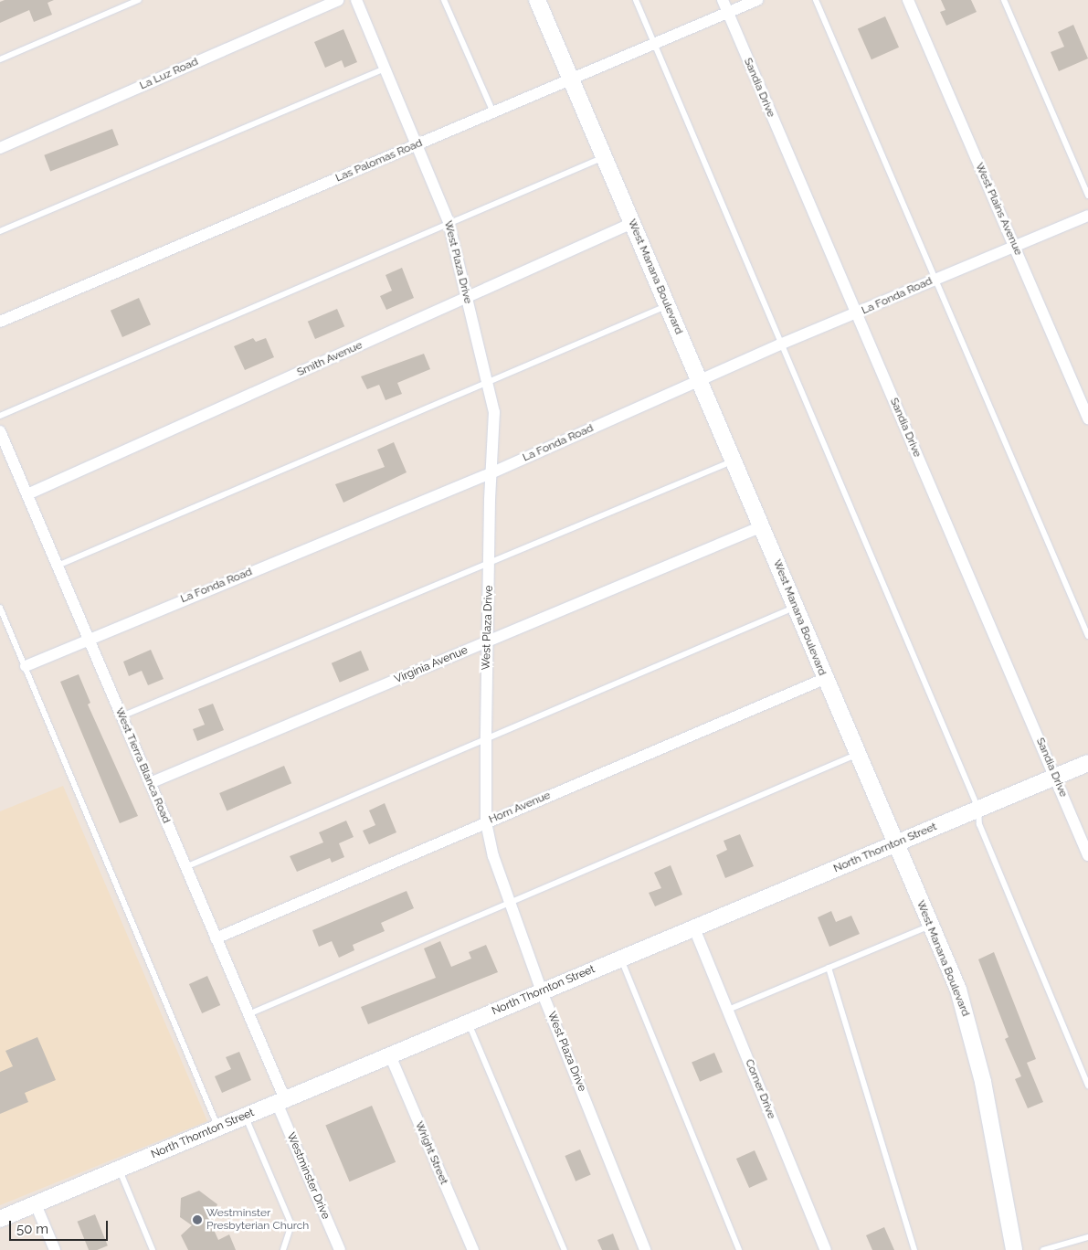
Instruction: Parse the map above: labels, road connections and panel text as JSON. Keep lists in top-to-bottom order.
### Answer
{
  "streets": {
    "street": [
      "La Luz Road",
      "Sandia Drive",
      "Las Palomas Road",
      "West Plains Avenue",
      "West Plaza Drive",
      "West Manana Boulevard",
      "La Fonda Road",
      "Smith Avenue",
      "Virginia Avenue",
      "West Tierra Blanca Road",
      "Horn Avenue",
      "North Thornton Street",
      "Comer Drive",
      "Wright Street",
      "Westminster Drive"
    ]
  },
  "crossings": [
    ["Sandia Drive", "Las Palomas Road"],
    ["Sandia Drive", "La Fonda Road"],
    ["Sandia Drive", "North Thornton Street"],
    ["Las Palomas Road", "West Plaza Drive"],
    ["Las Palomas Road", "West Manana Boulevard"],
    ["West Plains Avenue", "La Fonda Road"],
    ["West Plaza Drive", "La Fonda Road"],
    ["West Plaza Drive", "Smith Avenue"],
    ["West Plaza Drive", "Virginia Avenue"],
    ["West Plaza Drive", "Horn Avenue"],
    ["West Plaza Drive", "North Thornton Street"],
    ["West Manana Boulevard", "La Fonda Road"],
    ["West Manana Boulevard", "Smith Avenue"],
    ["West Manana Boulevard", "Virginia Avenue"],
    ["West Manana Boulevard", "Horn Avenue"],
    ["West Manana Boulevard", "North Thornton Street"],
    ["La Fonda Road", "West Tierra Blanca Road"],
    ["Smith Avenue", "West Tierra Blanca Road"],
    ["Virginia Avenue", "West Tierra Blanca Road"],
    ["West Tierra Blanca Road", "Horn Avenue"],
    ["West Tierra Blanca Road", "North Thornton Street"],
    ["West Tierra Blanca Road", "Westminster Drive"],
    ["North Thornton Street", "Comer Drive"],
    ["North Thornton Street", "Wright Street"],
    ["North Thornton Street", "Westminster Drive"]
  ],
  "places": ["Westminster Presbyterian Church"],
  "scale_bar": "50 m"
}
